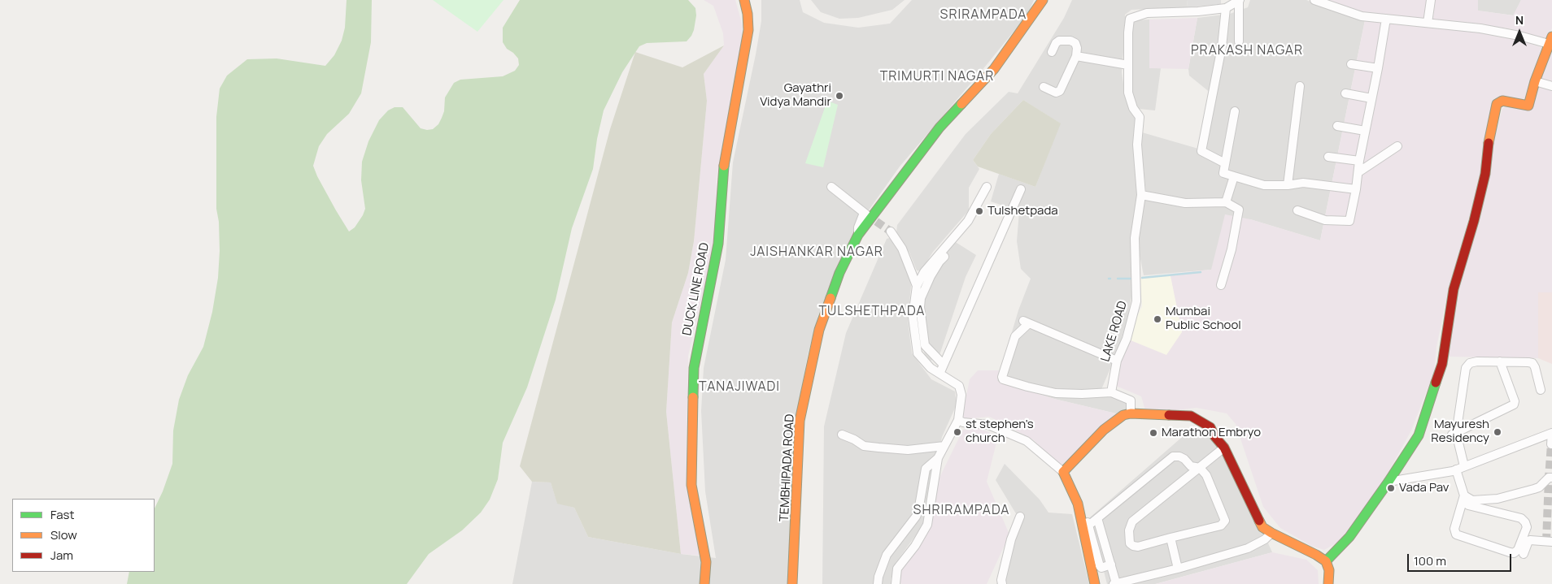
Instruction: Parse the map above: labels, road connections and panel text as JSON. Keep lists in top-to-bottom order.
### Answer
{
  "streets": {
    "street": ["DUCK LINE ROAD", "LAKE ROAD", "TEMBHIPADA ROAD"]
  },
  "districts": [
    "SRIRAMPADA",
    "PRAKASH NAGAR",
    "TRIMURTI NAGAR",
    "JAISHANKAR NAGAR",
    "TULSHETHPADA",
    "TANAJIWADI",
    "SHRIRAMPADA"
  ],
  "places": [
    "Gayathri Vidya Mandir",
    "Tulshetpada",
    "Mumbai Public School",
    "st stephen's church",
    "Mayuresh Residency",
    "Marathon Embryo",
    "Vada Pav"
  ],
  "legend": ["Fast", "Slow", "Jam"],
  "scale_bar": "100 m",
  "north": "top"
}
